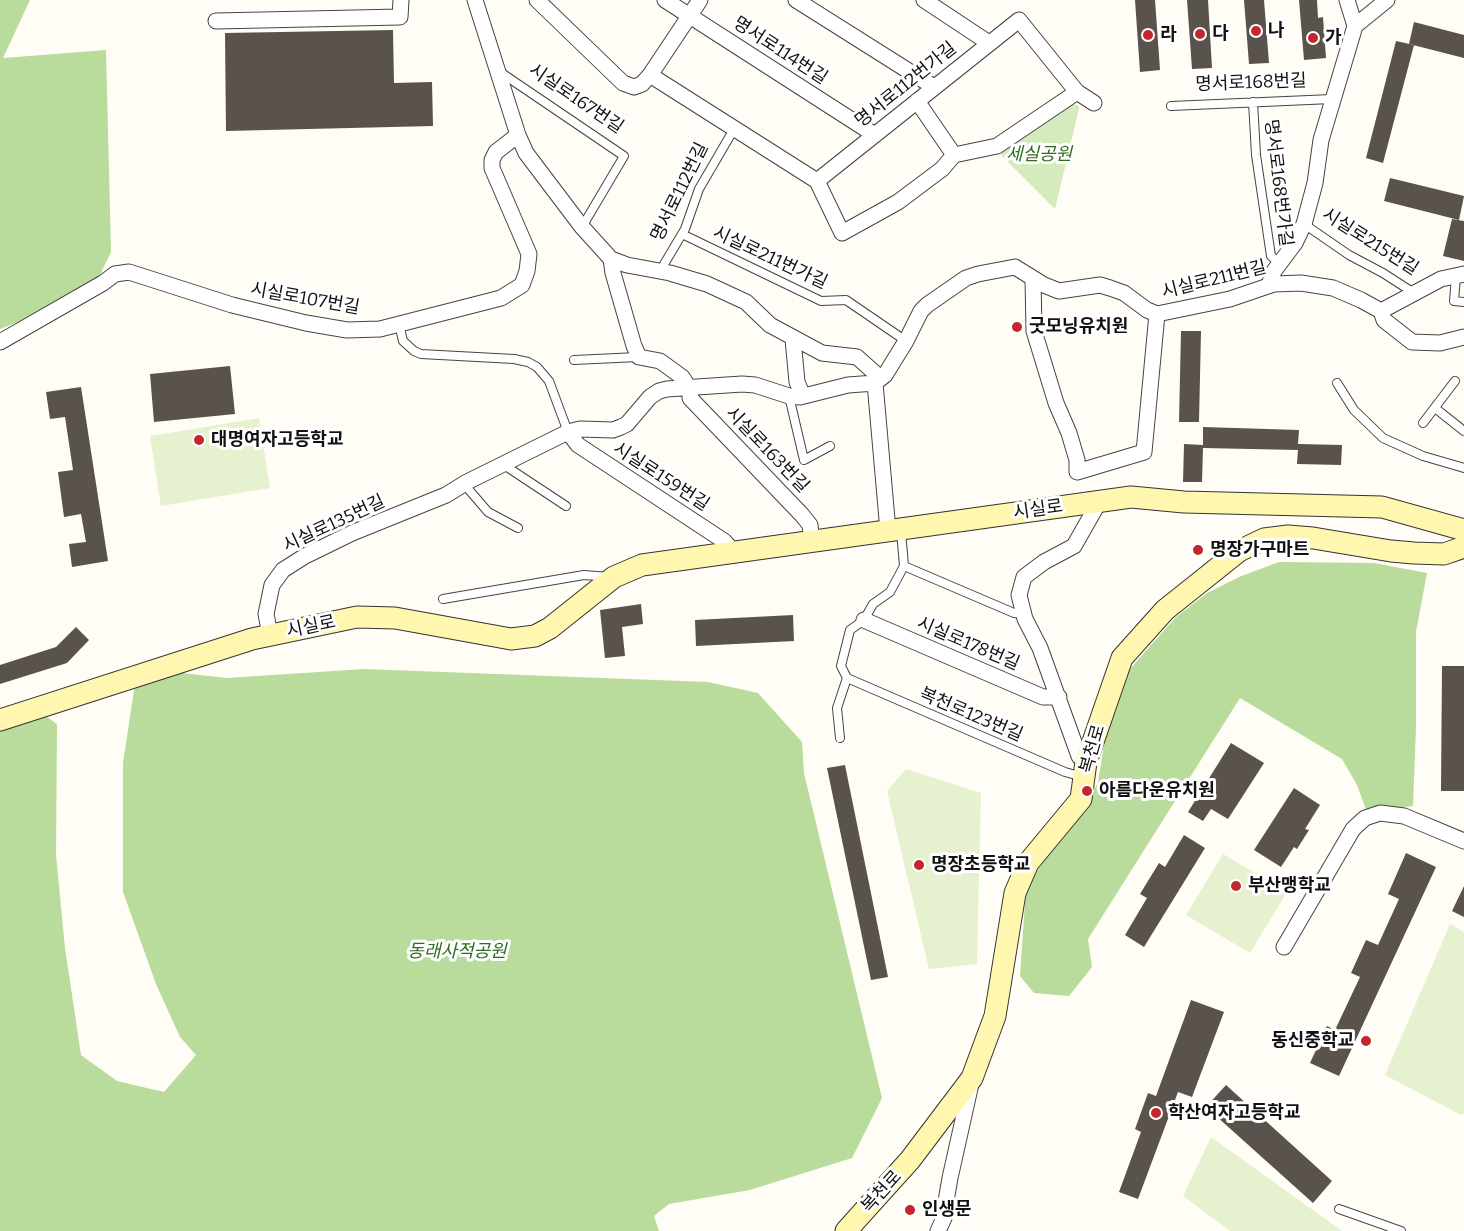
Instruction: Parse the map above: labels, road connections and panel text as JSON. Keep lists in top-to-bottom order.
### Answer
{
  "streets": {
    "main road": ["시실로", "복천로"],
    "street": [
      "명서로114번길",
      "명서로168번길",
      "명서로112번가길",
      "시실로167번길",
      "시실로215번길",
      "시실로211번길",
      "시실로107번길",
      "시실로163번길",
      "시실로159번길",
      "시실로135번길",
      "시실로178번길"
    ],
    "lane": [
      "명서로168번가길",
      "명서로112번길",
      "시실로211번가길",
      "복천로123번길"
    ]
  },
  "crossings": [
    ["명서로114번길", "명서로112번가길"],
    ["명서로168번길", "명서로168번가길"],
    ["명서로168번길", "시실로215번길"],
    ["명서로168번길", "시실로211번길"],
    ["시실로167번길", "시실로107번길"],
    ["명서로112번길", "시실로211번가길"],
    ["시실로215번길", "시실로211번길"],
    ["시실로211번가길", "시실로211번길"],
    ["시실로163번길", "시실로"],
    ["시실로163번길", "시실로135번길"],
    ["시실로159번길", "시실로"],
    ["시실로159번길", "시실로135번길"],
    ["시실로", "시실로135번길"],
    ["시실로", "시실로178번길"],
    ["시실로178번길", "복천로123번길"],
    ["시실로178번길", "복천로"],
    ["복천로123번길", "복천로"]
  ],
  "parks": ["세실공원", "동래사적공원"],
  "places": [
    "나",
    "다",
    "라",
    "가",
    "굿모닝유치원",
    "대명여자고등학교",
    "명장가구마트",
    "아름다운유치원",
    "명장초등학교",
    "부산맹학교",
    "동신중학교",
    "학산여자고등학교",
    "인생문"
  ]
}
